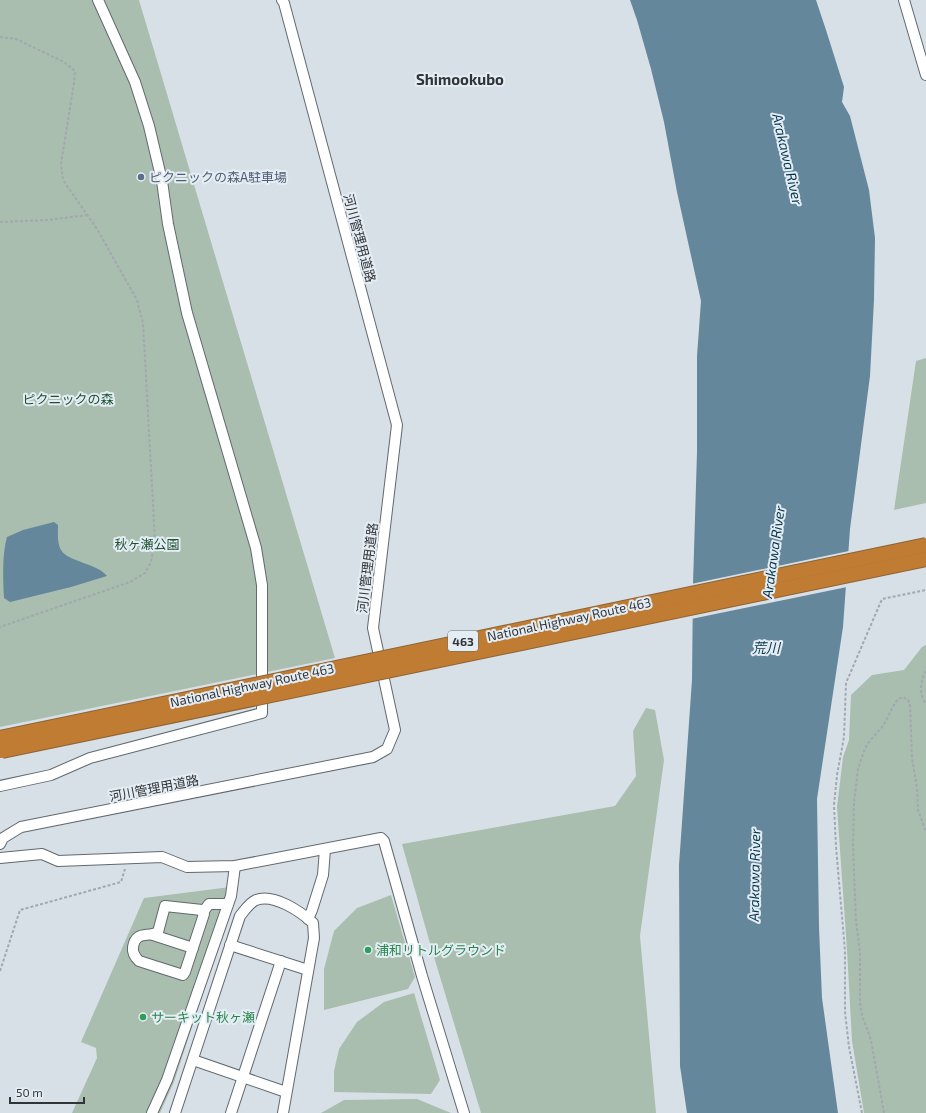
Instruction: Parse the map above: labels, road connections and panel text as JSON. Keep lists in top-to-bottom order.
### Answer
{
  "streets": {
    "highway": ["National Highway Route 463", "463"],
    "street": ["河川管理用道路"]
  },
  "districts": ["Shimookubo"],
  "water": ["Arakawa River", "荒川"],
  "parks": ["ピクニックの森", "秋ヶ瀬公園"],
  "places": ["ピクニックの森A駐車場", "浦和リトルグラウンド", "サーキット秋ヶ瀬"],
  "scale_bar": "50 m"
}
